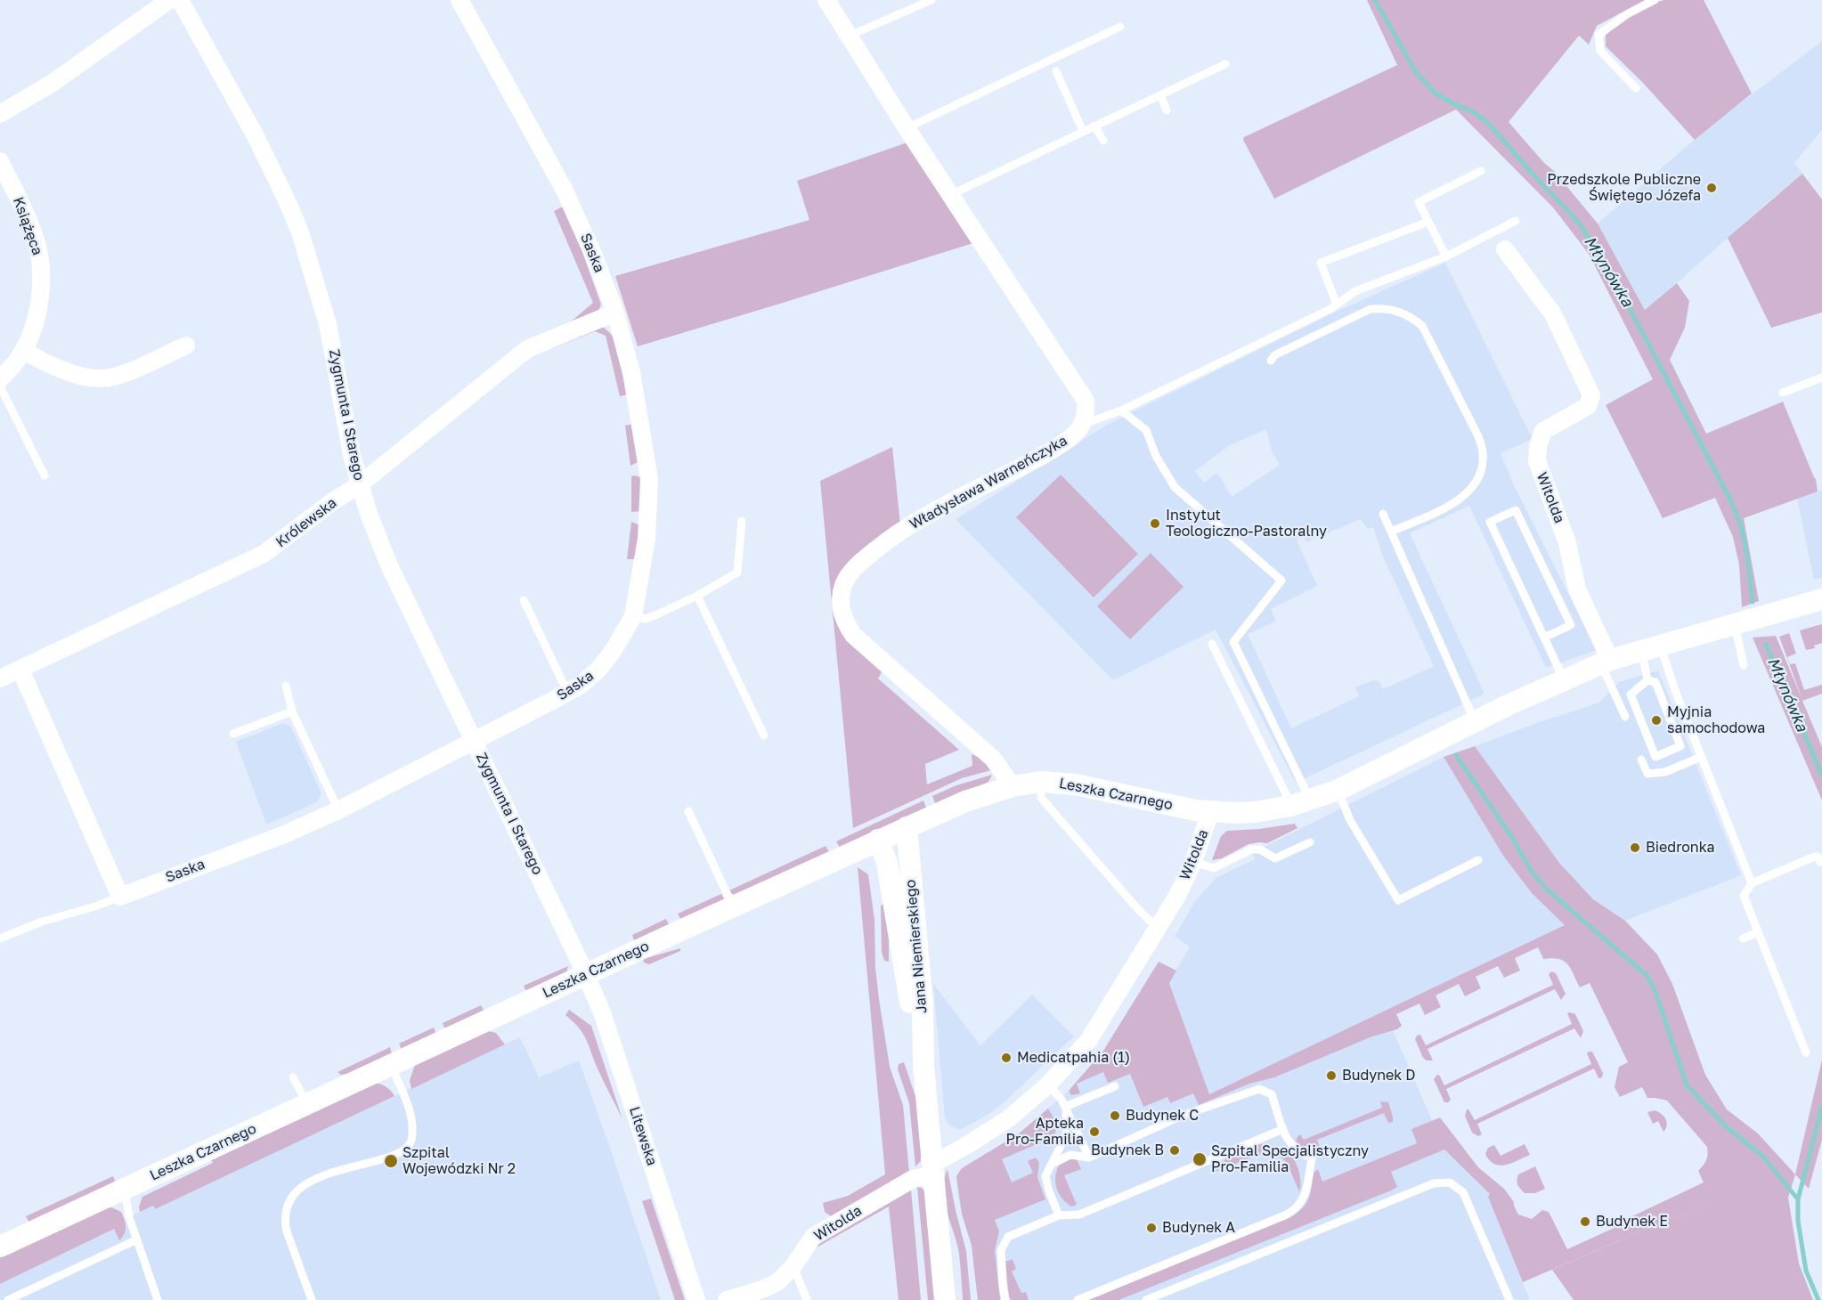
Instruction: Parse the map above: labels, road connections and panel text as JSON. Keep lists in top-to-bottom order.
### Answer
{
  "streets": {
    "street": [
      "Książęca",
      "Saska",
      "Zygmunta I Starego",
      "Władysława Warneńczyka",
      "Witolda",
      "Królewska",
      "Leszka Czarnego",
      "Jana Niemierskiego",
      "Litewska"
    ]
  },
  "crossings": [
    ["Saska", "Zygmunta I Starego"],
    ["Saska", "Królewska"],
    ["Zygmunta I Starego", "Królewska"],
    ["Zygmunta I Starego", "Leszka Czarnego"],
    ["Zygmunta I Starego", "Litewska"],
    ["Władysława Warneńczyka", "Leszka Czarnego"],
    ["Witolda", "Leszka Czarnego"],
    ["Witolda", "Jana Niemierskiego"],
    ["Leszka Czarnego", "Jana Niemierskiego"],
    ["Leszka Czarnego", "Litewska"]
  ],
  "water": ["Młynówka"],
  "places": [
    "Przedszkole Publiczne Świętego Józefa",
    "Instytut Teologiczno-Pastoralny",
    "Myjnia samochodowa",
    "Biedronka",
    "Medicatpahia (1)",
    "Budynek D",
    "Budynek C",
    "Apteka Pro-Familia",
    "Budynek B",
    "Szpital Specjalistyczny Pro-Familia",
    "Szpital Wojewódzki Nr 2",
    "Budynek E",
    "Budynek A"
  ]
}
